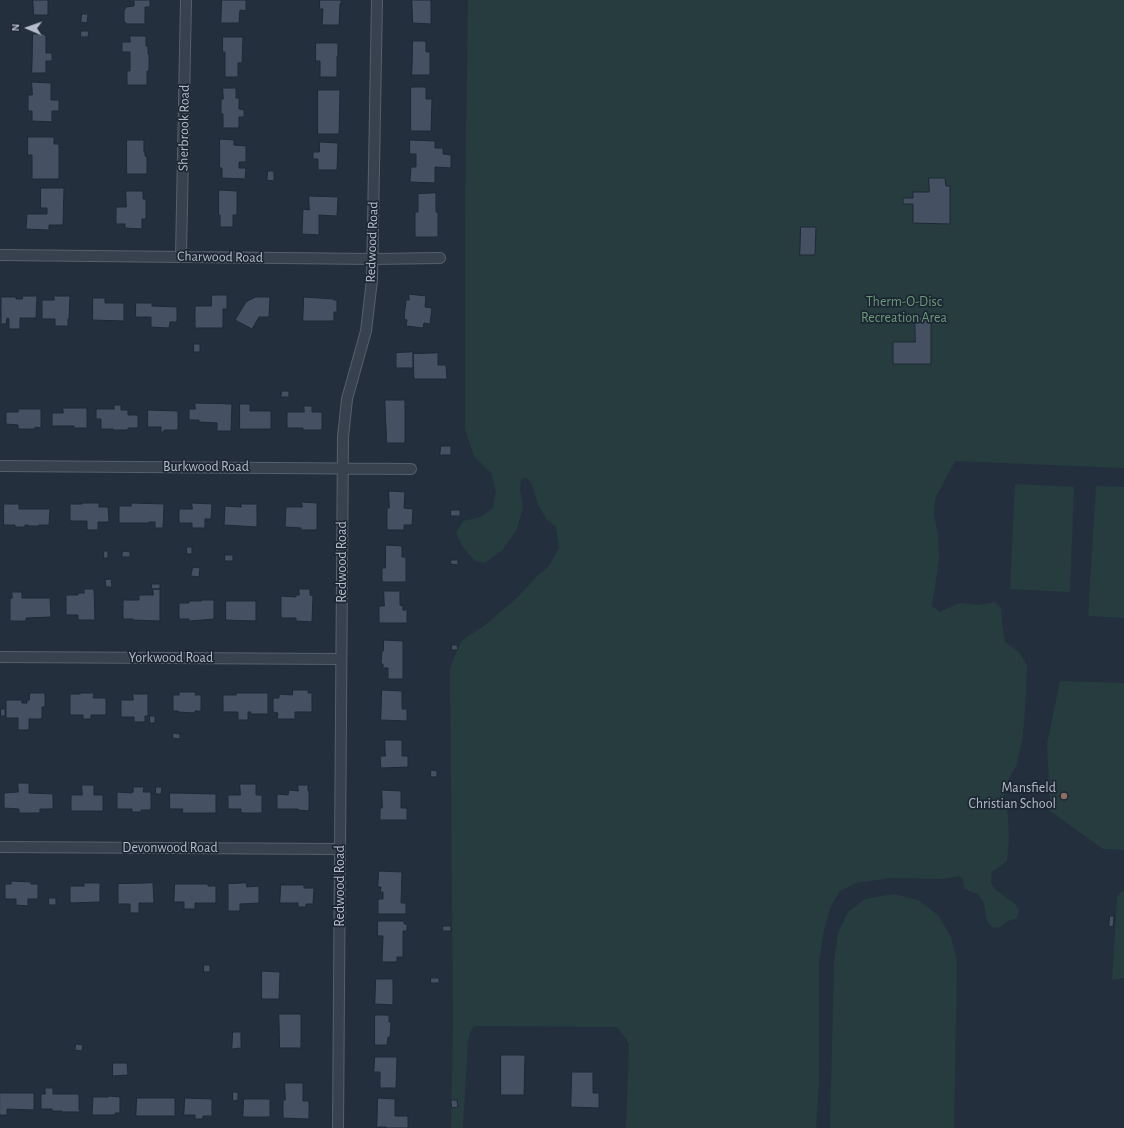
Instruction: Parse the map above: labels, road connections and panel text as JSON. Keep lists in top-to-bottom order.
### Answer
{
  "streets": {
    "street": [
      "Sherbrook Road",
      "Redwood Road",
      "Charwood Road",
      "Burkwood Road",
      "Yorkwood Road",
      "Devonwood Road"
    ]
  },
  "crossings": [
    ["Sherbrook Road", "Charwood Road"],
    ["Redwood Road", "Charwood Road"],
    ["Redwood Road", "Burkwood Road"],
    ["Redwood Road", "Yorkwood Road"],
    ["Redwood Road", "Devonwood Road"]
  ],
  "parks": ["Therm-O-Disc Recreation Area"],
  "places": ["Mansfield Christian School"],
  "north": "left"
}
